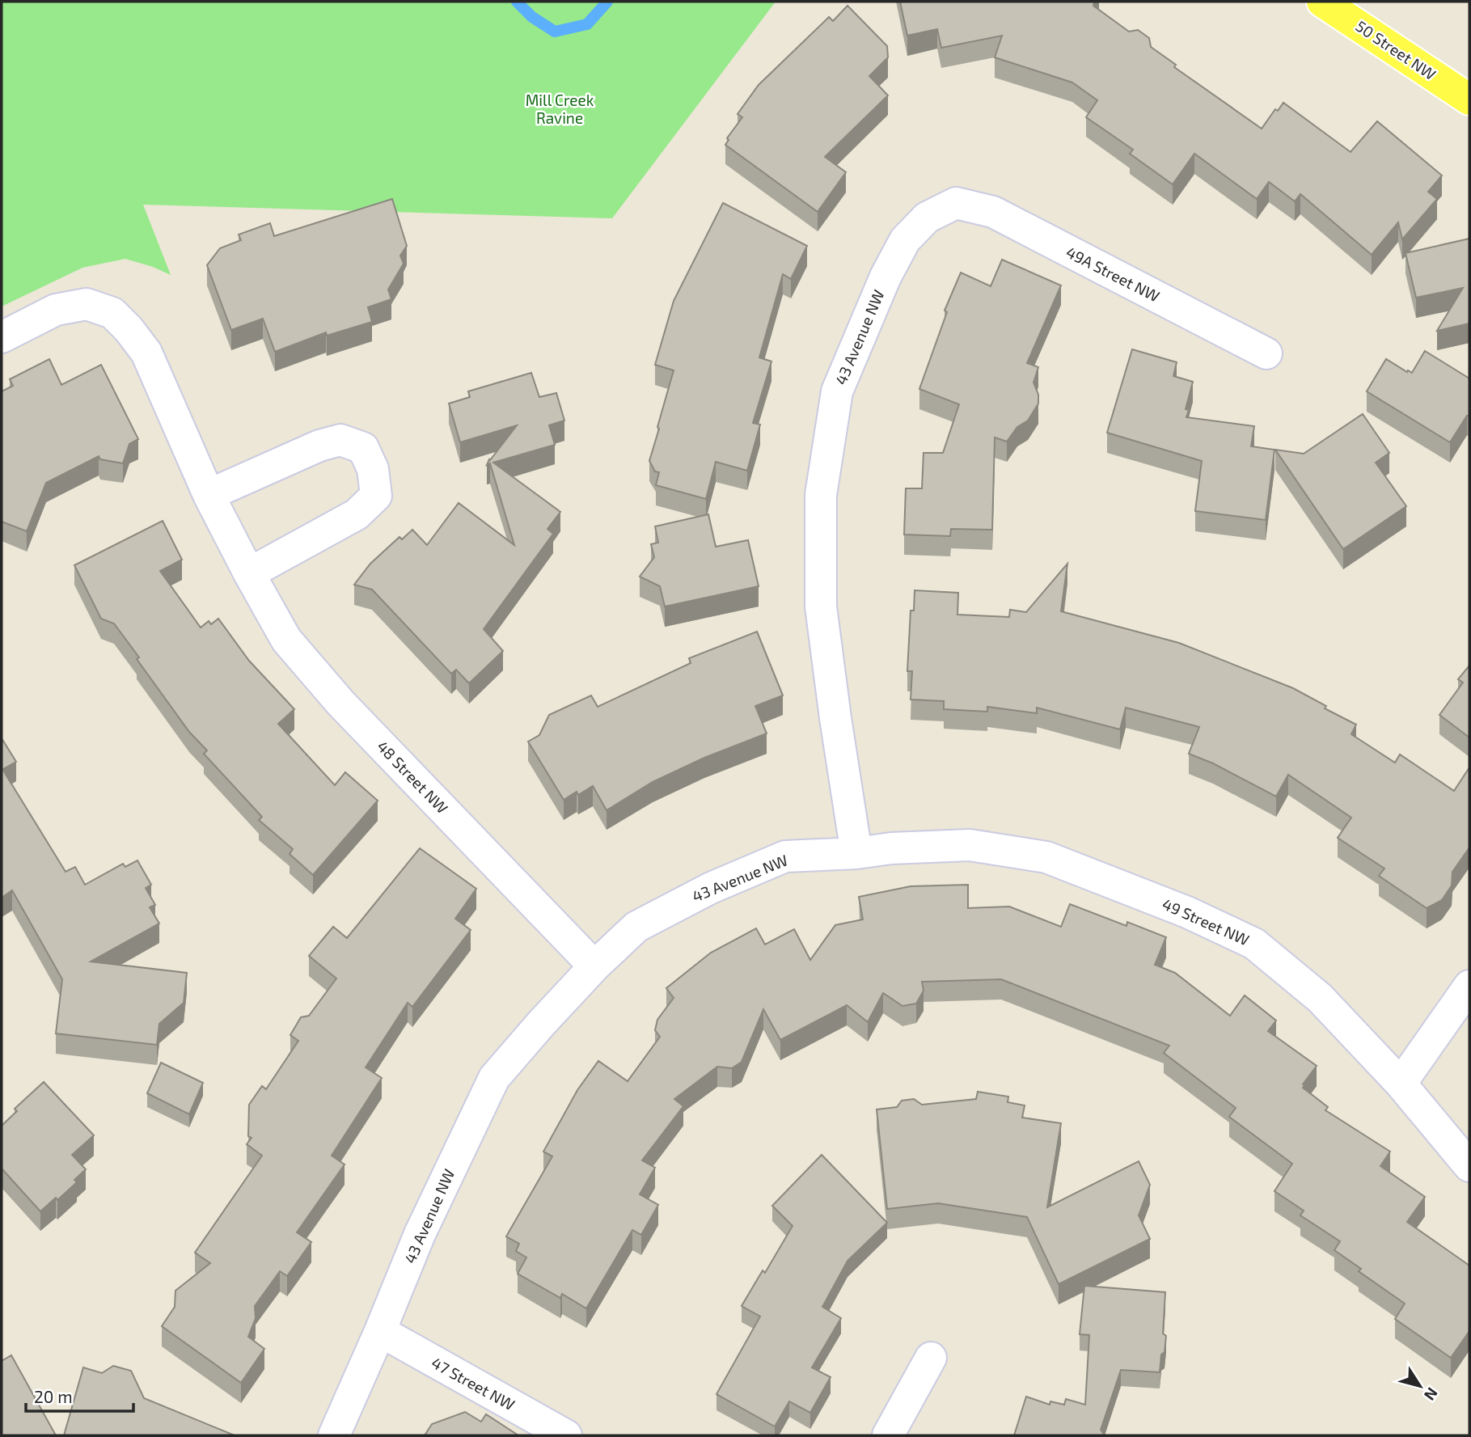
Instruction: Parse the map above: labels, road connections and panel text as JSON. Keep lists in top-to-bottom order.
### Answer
{
  "streets": {
    "main road": ["50 Street NW"],
    "street": [
      "49A Street NW",
      "43 Avenue NW",
      "48 Street NW",
      "49 Street NW",
      "47 Street NW"
    ]
  },
  "crossings": [
    ["49A Street NW", "43 Avenue NW"],
    ["43 Avenue NW", "48 Street NW"],
    ["43 Avenue NW", "49 Street NW"],
    ["43 Avenue NW", "47 Street NW"]
  ],
  "parks": ["Mill Creek Ravine"],
  "scale_bar": "20 m",
  "north": "bottom right"
}
